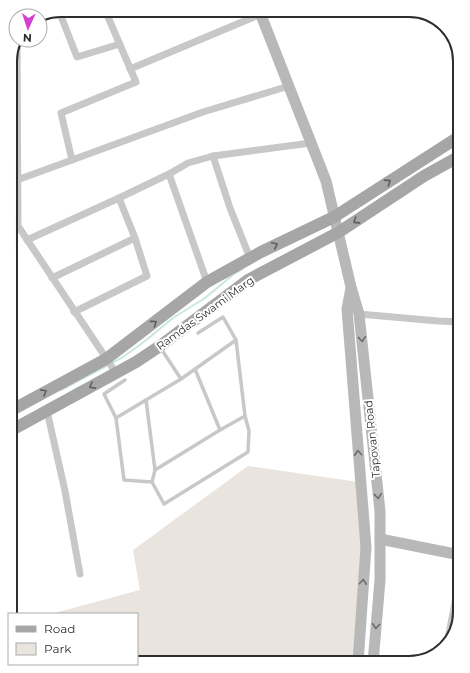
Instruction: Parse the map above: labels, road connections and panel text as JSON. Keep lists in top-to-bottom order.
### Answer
{
  "streets": {
    "main road": ["Ramdas Swami Marg", "Tapovan Road"]
  },
  "crossings": [
    ["Ramdas Swami Marg", "Tapovan Road"]
  ],
  "legend": ["Road", "Park"],
  "north": "bottom"
}
